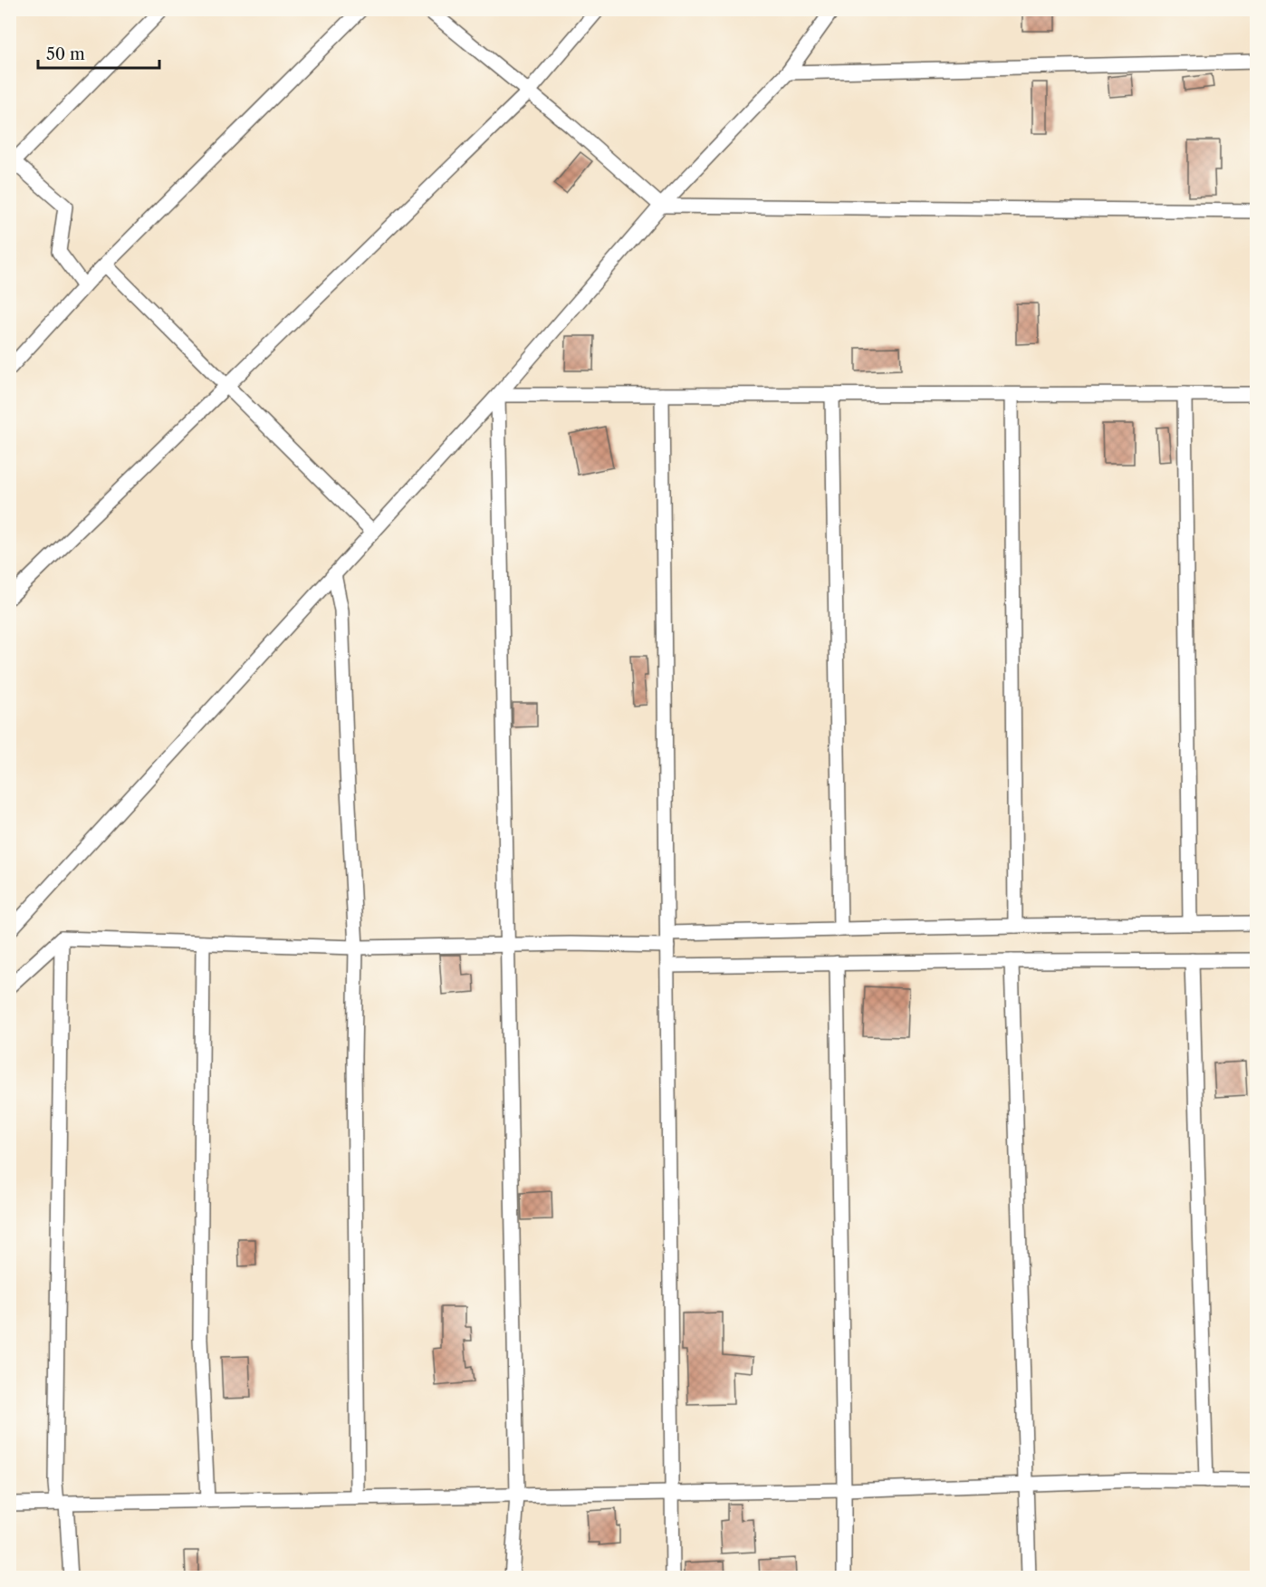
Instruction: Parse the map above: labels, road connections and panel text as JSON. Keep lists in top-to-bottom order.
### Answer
{
  "scale_bar": "50 m"
}
